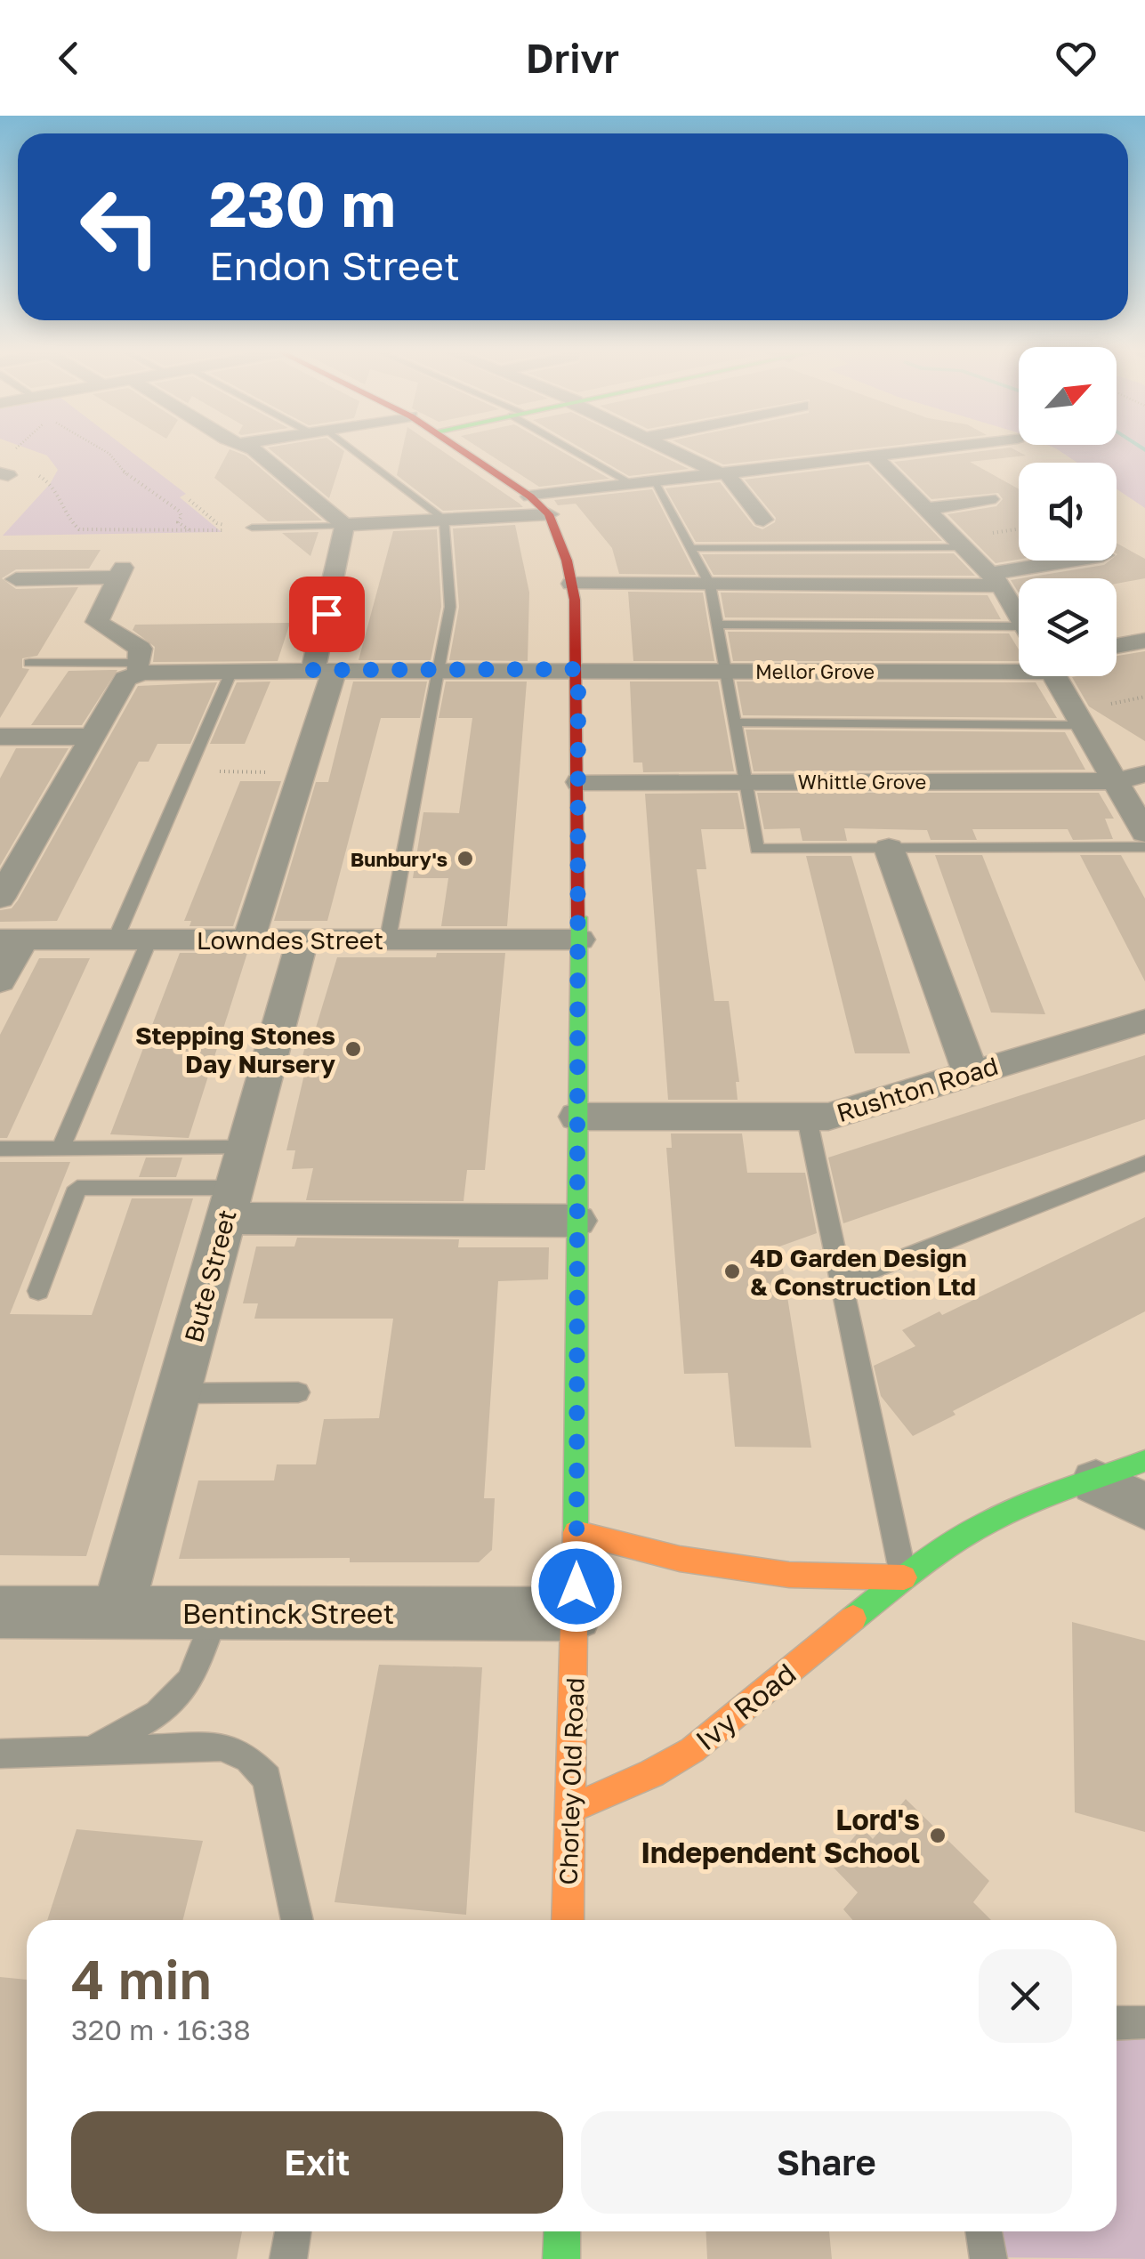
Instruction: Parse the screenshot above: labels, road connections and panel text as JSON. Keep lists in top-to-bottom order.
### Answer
{
  "streets": {
    "main road": ["Ivy Road", "Chorley Old Road"],
    "street": [
      "Mellor Grove",
      "Whittle Grove",
      "Lowndes Street",
      "Rushton Road",
      "Bute Street",
      "Bentinck Street"
    ]
  },
  "crossings": [
    ["Mellor Grove", "Chorley Old Road"],
    ["Whittle Grove", "Chorley Old Road"],
    ["Lowndes Street", "Bute Street"],
    ["Lowndes Street", "Chorley Old Road"],
    ["Rushton Road", "Chorley Old Road"],
    ["Bute Street", "Bentinck Street"],
    ["Bentinck Street", "Chorley Old Road"],
    ["Ivy Road", "Chorley Old Road"]
  ],
  "places": [
    "Bunbury's",
    "Stepping Stones Day Nursery",
    "4D Garden Design & Construction Ltd",
    "Lord's Independent School"
  ],
  "north": "top right",
  "page": {
    "header": "Drivr",
    "turn": ["230 m", "Endon Street"],
    "heading": ["4 min", "320 m · 16:38"],
    "buttons": ["Exit", "Share"]
  }
}
